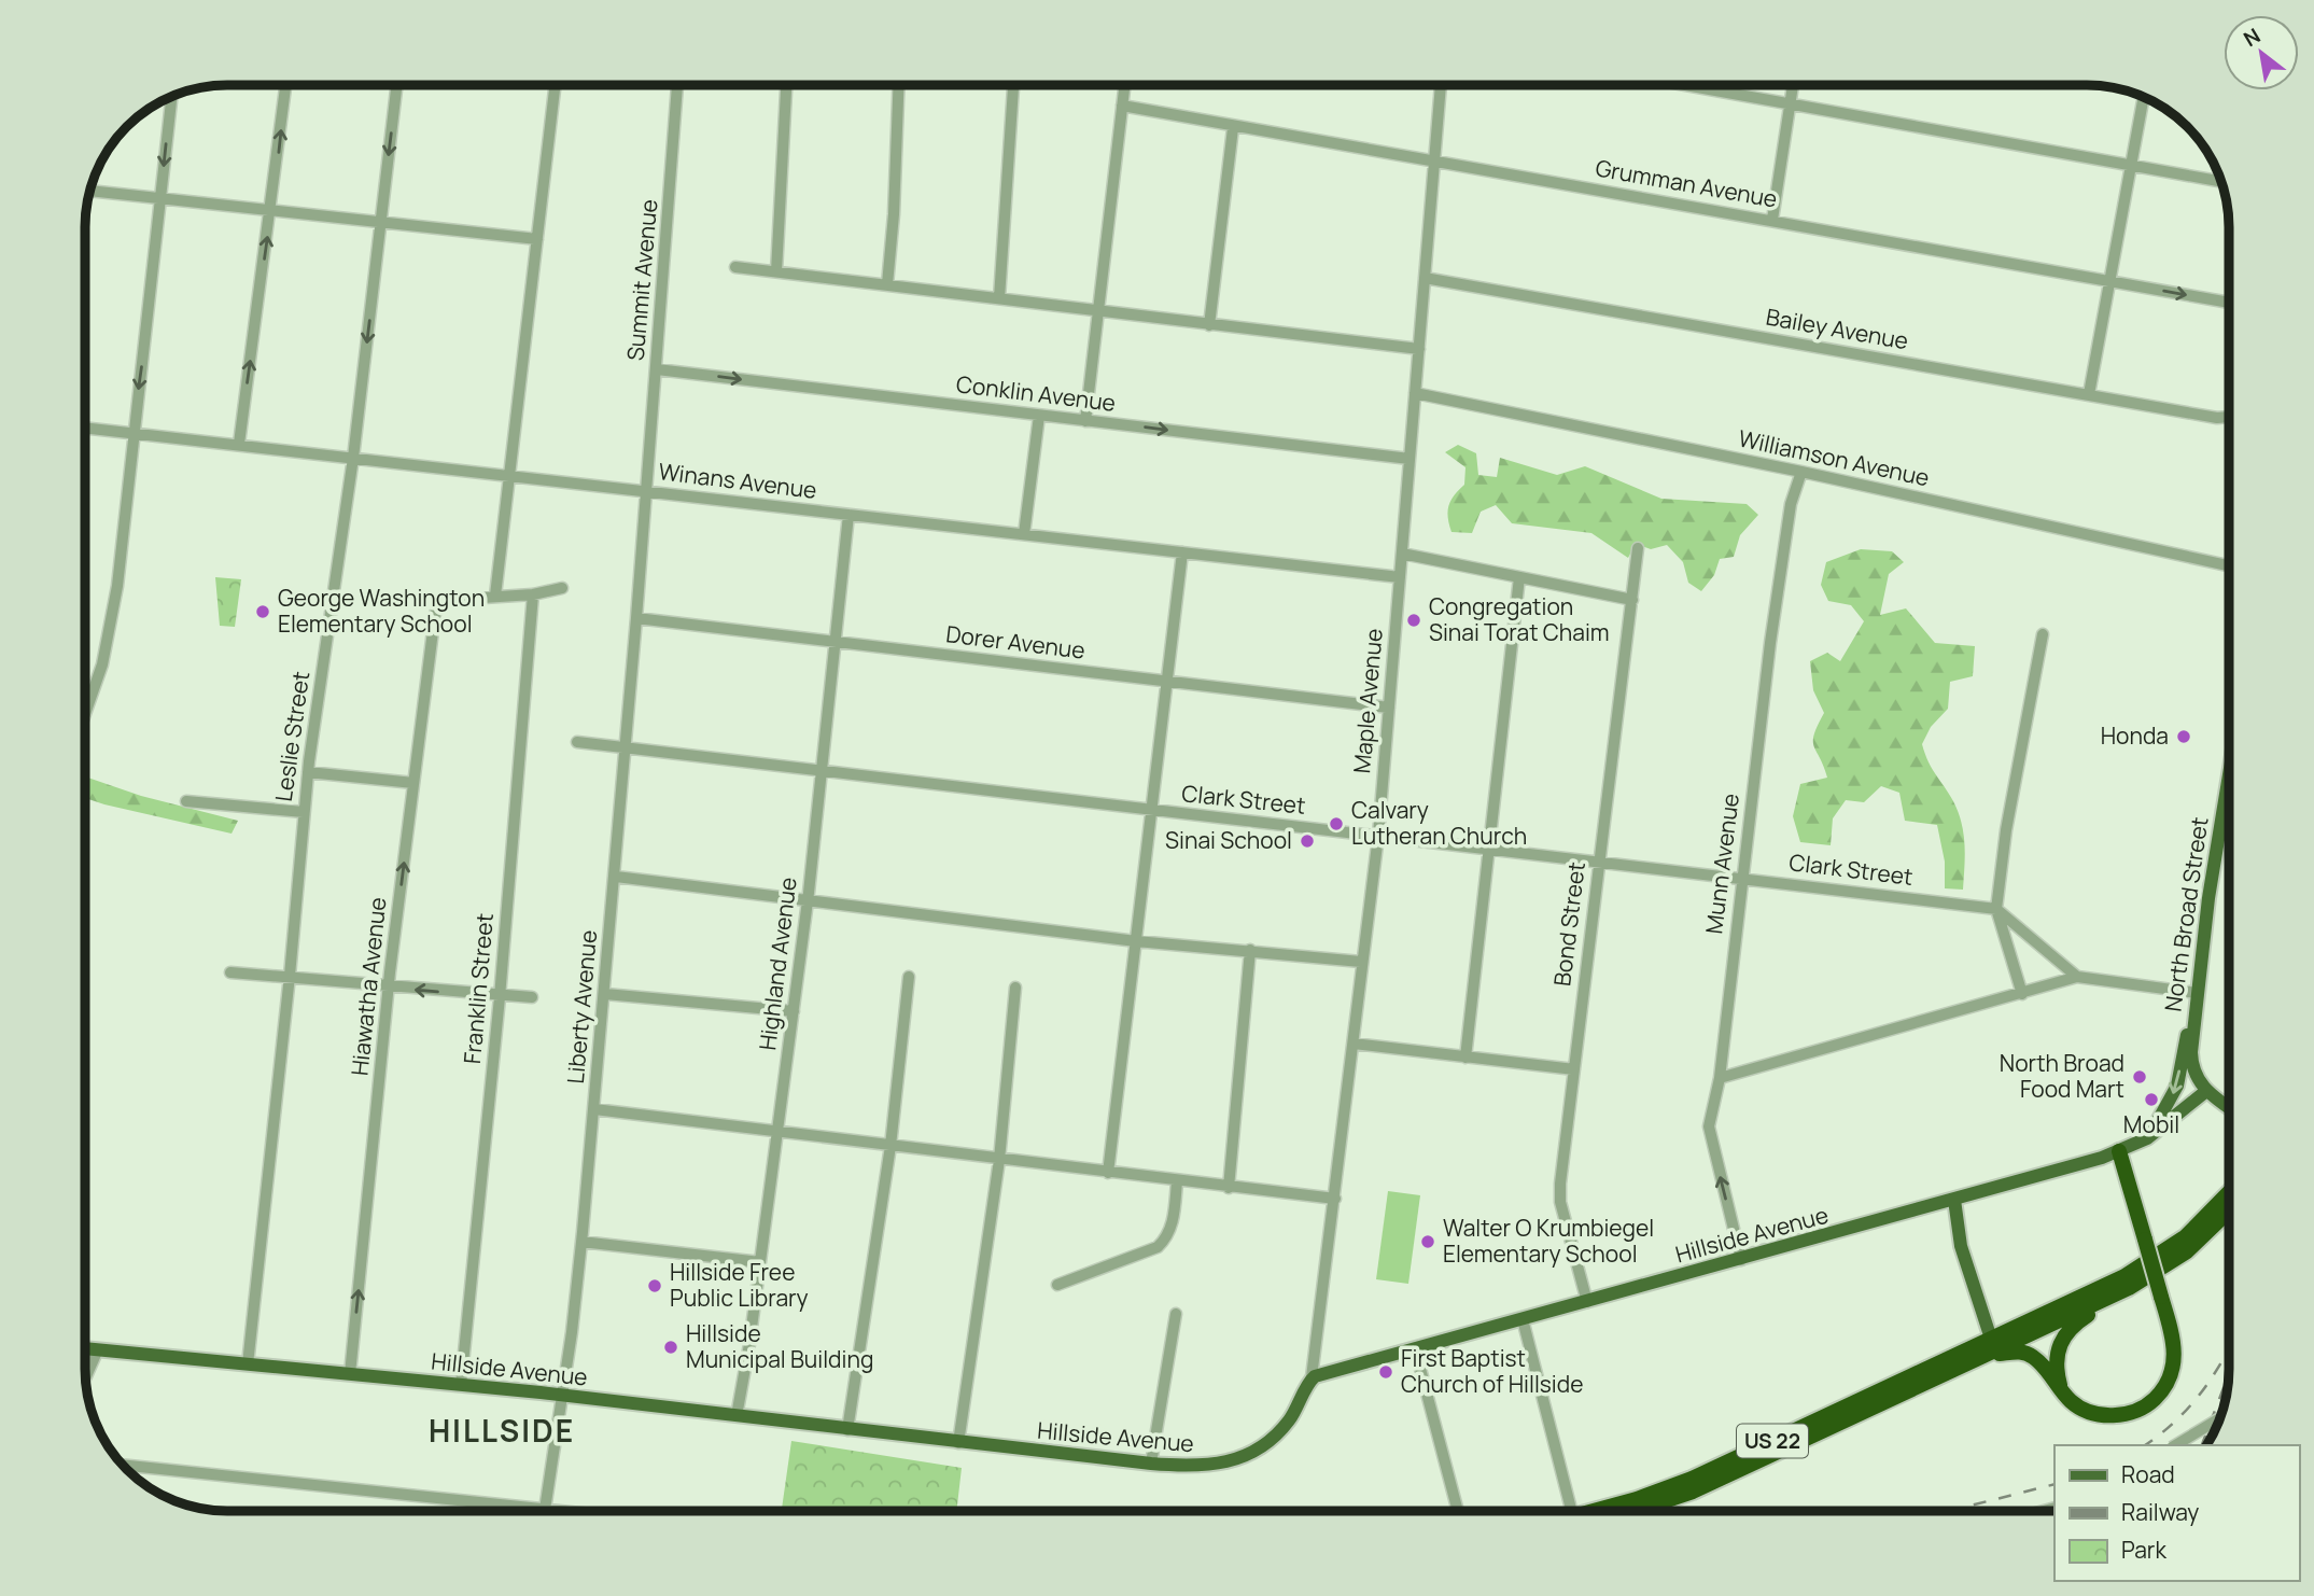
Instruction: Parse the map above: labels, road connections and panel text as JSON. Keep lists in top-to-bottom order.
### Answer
{
  "streets": {
    "highway": ["US 22"],
    "main road": ["North Broad Street", "Hillside Avenue"],
    "street": [
      "Grumman Avenue",
      "Summit Avenue",
      "Bailey Avenue",
      "Conklin Avenue",
      "Williamson Avenue",
      "Winans Avenue",
      "Dorer Avenue",
      "Maple Avenue",
      "Leslie Street",
      "Clark Street",
      "Munn Avenue",
      "Bond Street",
      "Highland Avenue",
      "Hiawatha Avenue",
      "Franklin Street",
      "Liberty Avenue"
    ]
  },
  "crossings": [
    ["Grumman Avenue", "Maple Avenue"],
    ["Summit Avenue", "Conklin Avenue"],
    ["Summit Avenue", "Winans Avenue"],
    ["Summit Avenue", "Liberty Avenue"],
    ["Bailey Avenue", "Maple Avenue"],
    ["Conklin Avenue", "Maple Avenue"],
    ["Williamson Avenue", "Maple Avenue"],
    ["Williamson Avenue", "Munn Avenue"],
    ["Winans Avenue", "Maple Avenue"],
    ["Winans Avenue", "Leslie Street"],
    ["Winans Avenue", "Highland Avenue"],
    ["Winans Avenue", "Liberty Avenue"],
    ["Dorer Avenue", "Maple Avenue"],
    ["Dorer Avenue", "Highland Avenue"],
    ["Dorer Avenue", "Liberty Avenue"],
    ["Maple Avenue", "Clark Street"],
    ["Maple Avenue", "Hillside Avenue"],
    ["Leslie Street", "Hillside Avenue"],
    ["Clark Street", "Munn Avenue"],
    ["Clark Street", "Bond Street"],
    ["Clark Street", "Highland Avenue"],
    ["Clark Street", "Liberty Avenue"],
    ["Munn Avenue", "Hillside Avenue"],
    ["North Broad Street", "Hillside Avenue"],
    ["Bond Street", "Hillside Avenue"],
    ["Highland Avenue", "Hillside Avenue"],
    ["Hiawatha Avenue", "Hillside Avenue"],
    ["Franklin Street", "Hillside Avenue"],
    ["Liberty Avenue", "Hillside Avenue"]
  ],
  "one_way": ["Conklin Avenue", "Hiawatha Avenue"],
  "districts": ["HILLSIDE"],
  "places": [
    "George Washington Elementary School",
    "Congregation Sinai Torat Chaim",
    "Honda",
    "Calvary Lutheran Church",
    "Sinai School",
    "North Broad Food Mart",
    "Mobil",
    "Walter O Krumbiegel Elementary School",
    "Hillside Free Public Library",
    "Hillside Municipal Building",
    "First Baptist Church of Hillside"
  ],
  "legend": ["Road", "Railway", "Park"],
  "north": "top left"
}
